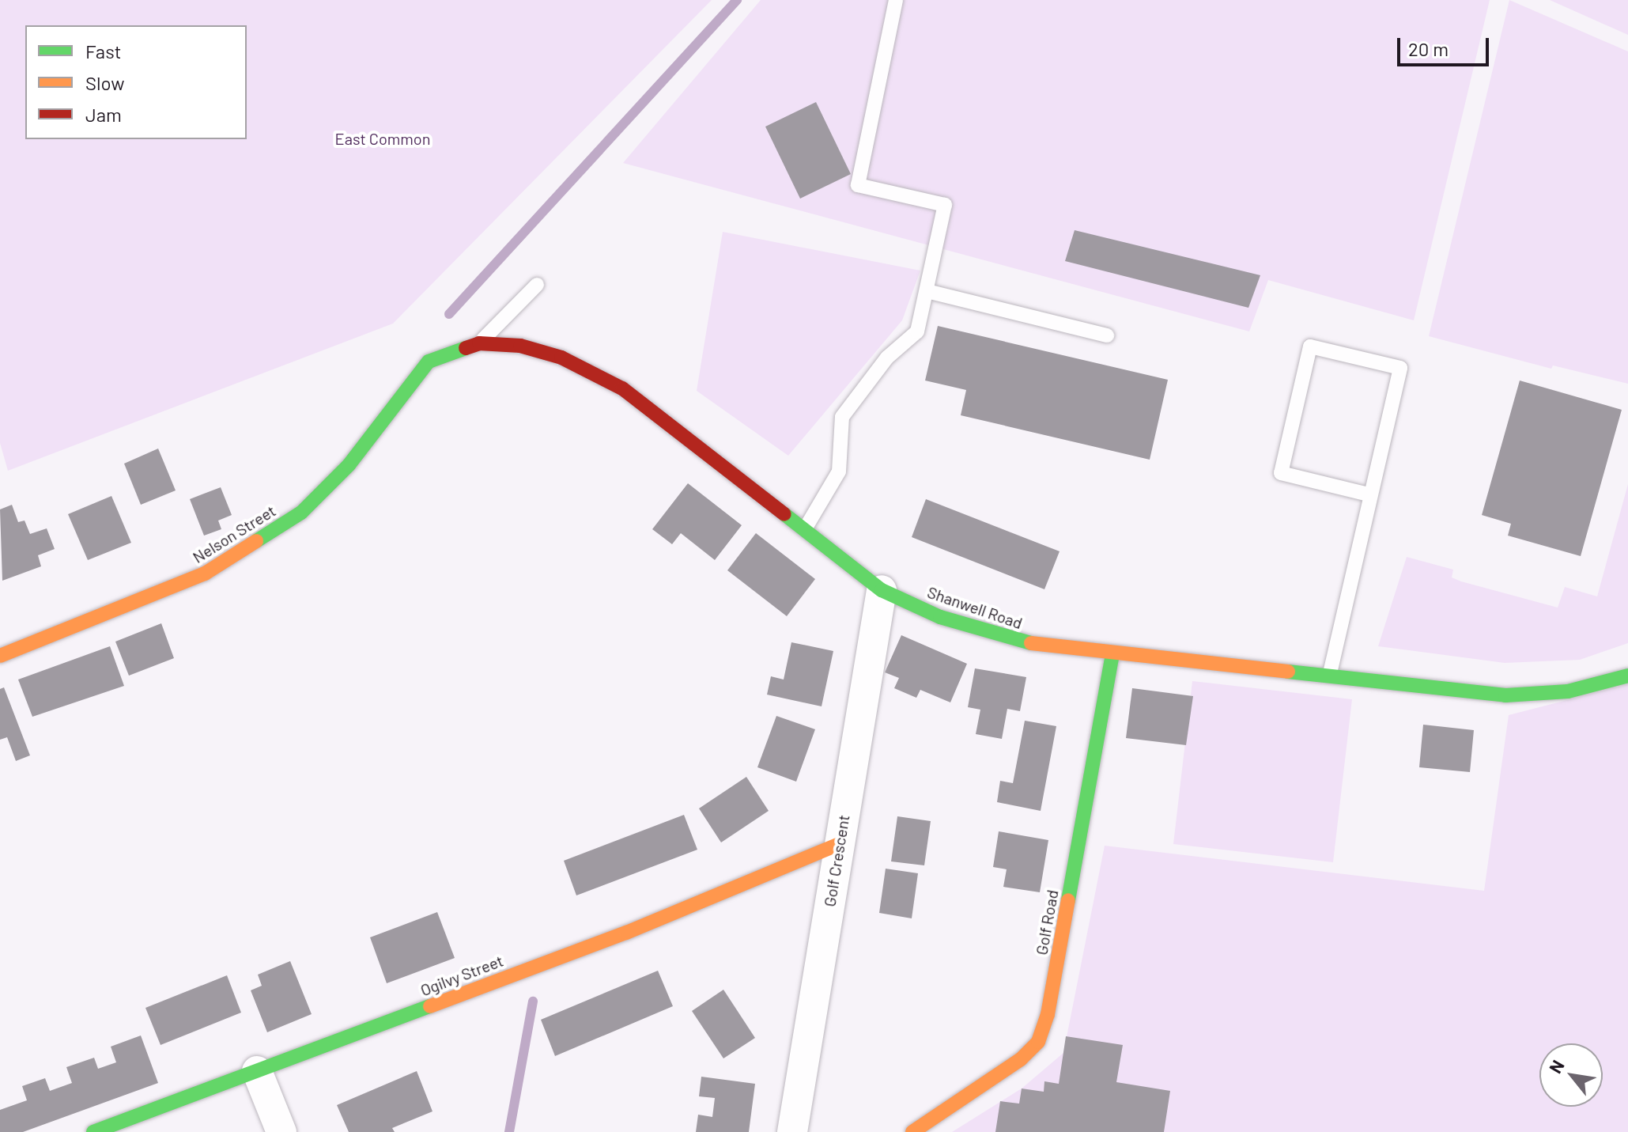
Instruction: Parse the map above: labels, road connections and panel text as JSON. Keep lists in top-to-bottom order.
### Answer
{
  "streets": {
    "street": [
      "Nelson Street",
      "Shanwell Road",
      "Golf Crescent",
      "Golf Road",
      "Ogilvy Street"
    ]
  },
  "crossings": [
    ["Nelson Street", "Shanwell Road"],
    ["Shanwell Road", "Golf Crescent"],
    ["Shanwell Road", "Golf Road"],
    ["Golf Crescent", "Ogilvy Street"]
  ],
  "parks": ["East Common"],
  "legend": ["Fast", "Slow", "Jam"],
  "scale_bar": "20 m",
  "north": "top left"
}
